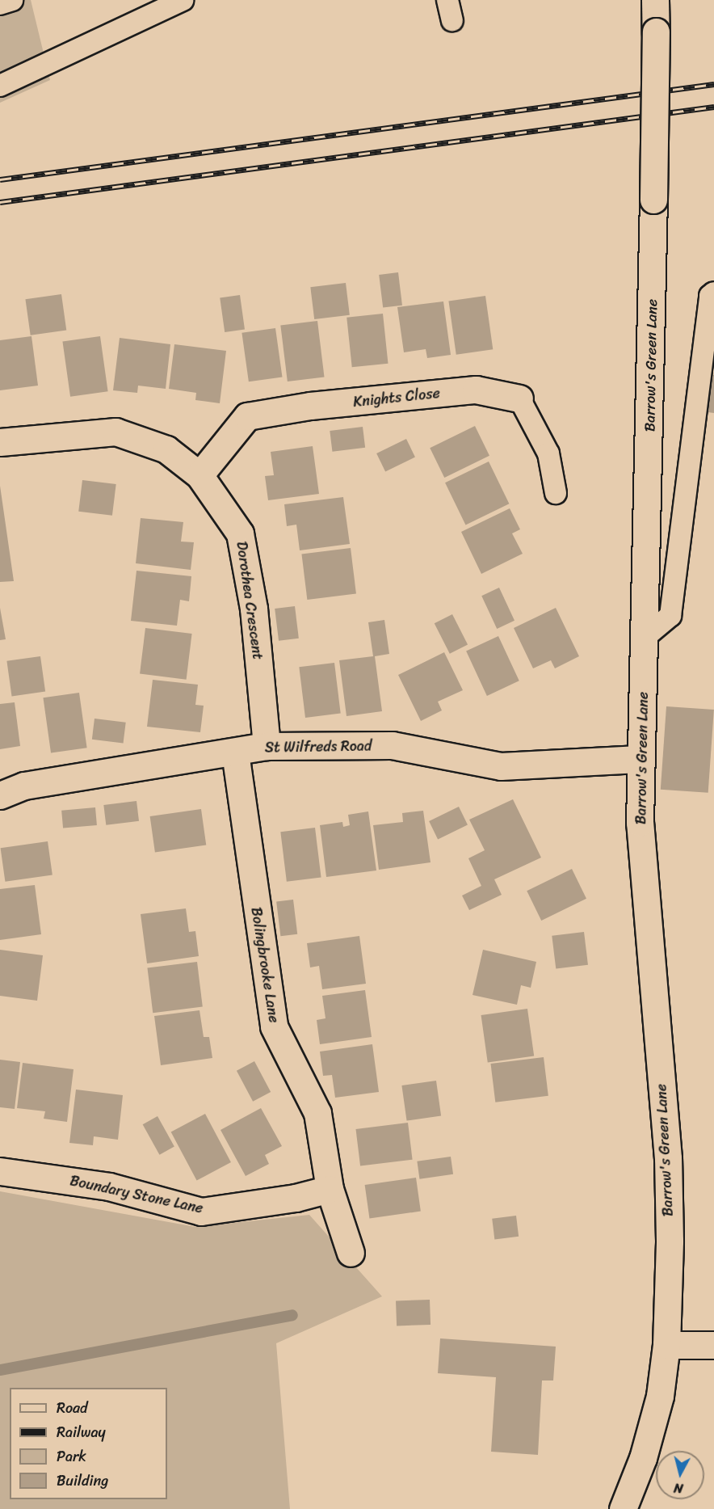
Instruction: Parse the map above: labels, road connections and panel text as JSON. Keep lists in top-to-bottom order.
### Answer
{
  "streets": {
    "street": [
      "Barrow's Green Lane",
      "Knights Close",
      "Dorothea Crescent",
      "St Wilfreds Road",
      "Bolingbrooke Lane",
      "Boundary Stone Lane"
    ]
  },
  "crossings": [
    ["Barrow's Green Lane", "St Wilfreds Road"],
    ["Knights Close", "Dorothea Crescent"],
    ["Dorothea Crescent", "St Wilfreds Road"],
    ["St Wilfreds Road", "Bolingbrooke Lane"],
    ["Bolingbrooke Lane", "Boundary Stone Lane"]
  ],
  "legend": [
    "Road",
    "Railway",
    "Park",
    "Building"
  ],
  "north": "bottom"
}
